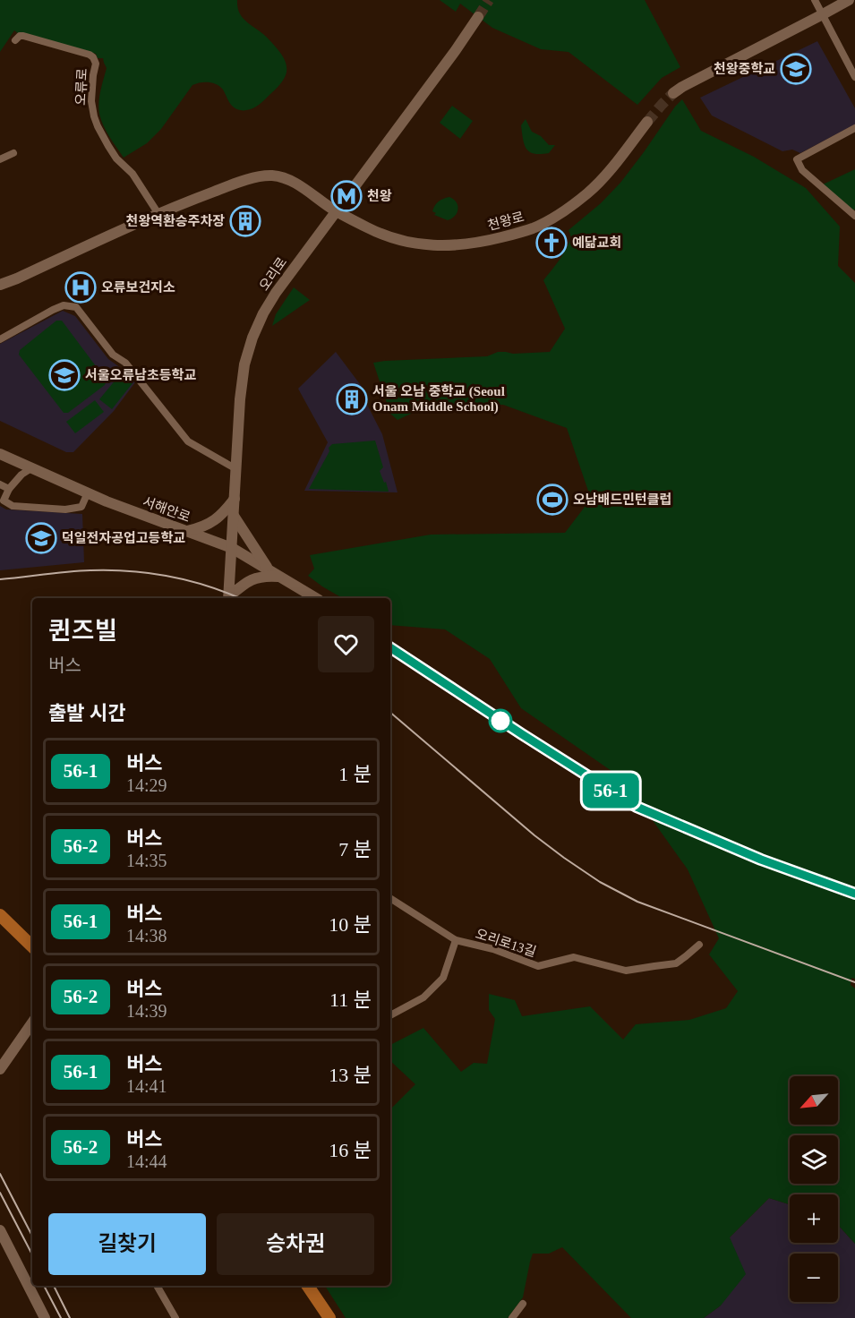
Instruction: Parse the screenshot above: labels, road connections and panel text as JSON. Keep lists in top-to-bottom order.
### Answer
{
  "streets": {
    "main road": ["천왕로", "오리로", "서해안로"],
    "street": ["오류로", "오리로13길"]
  },
  "crossings": [
    ["천왕로", "오리로"],
    ["오리로", "서해안로"]
  ],
  "places": {
    "school or university": ["천왕중학교", "서울오류남초등학교", "덕일전자공업고등학교"],
    "metro station": ["천왕"],
    "building": ["천왕역환승주차장", "서울 오남 중학교 (Seoul Onam Middle School)"],
    "church": ["예닮교회"],
    "hospital": ["오류보건지소"],
    "sports": ["오남배드민턴클럽"]
  },
  "lines": ["bus line 56-1"],
  "north": "bottom left",
  "page": {
    "on_map": "56-1",
    "heading": [
      ["퀸즈빌", "버스"],
      "출발 시간"
    ],
    "list": [
      {
        "mark": "56-1",
        "name": "버스",
        "note": "14:29",
        "value": "1 분"
      },
      {
        "mark": "56-2",
        "name": "버스",
        "note": "14:35",
        "value": "7 분"
      },
      {
        "mark": "56-1",
        "name": "버스",
        "note": "14:38",
        "value": "10 분"
      },
      {
        "mark": "56-2",
        "name": "버스",
        "note": "14:39",
        "value": "11 분"
      },
      {
        "mark": "56-1",
        "name": "버스",
        "note": "14:41",
        "value": "13 분"
      },
      {
        "mark": "56-2",
        "name": "버스",
        "note": "14:44",
        "value": "16 분"
      }
    ],
    "map_buttons": ["+", "−"],
    "buttons": ["길찾기", "승차권"]
  }
}
